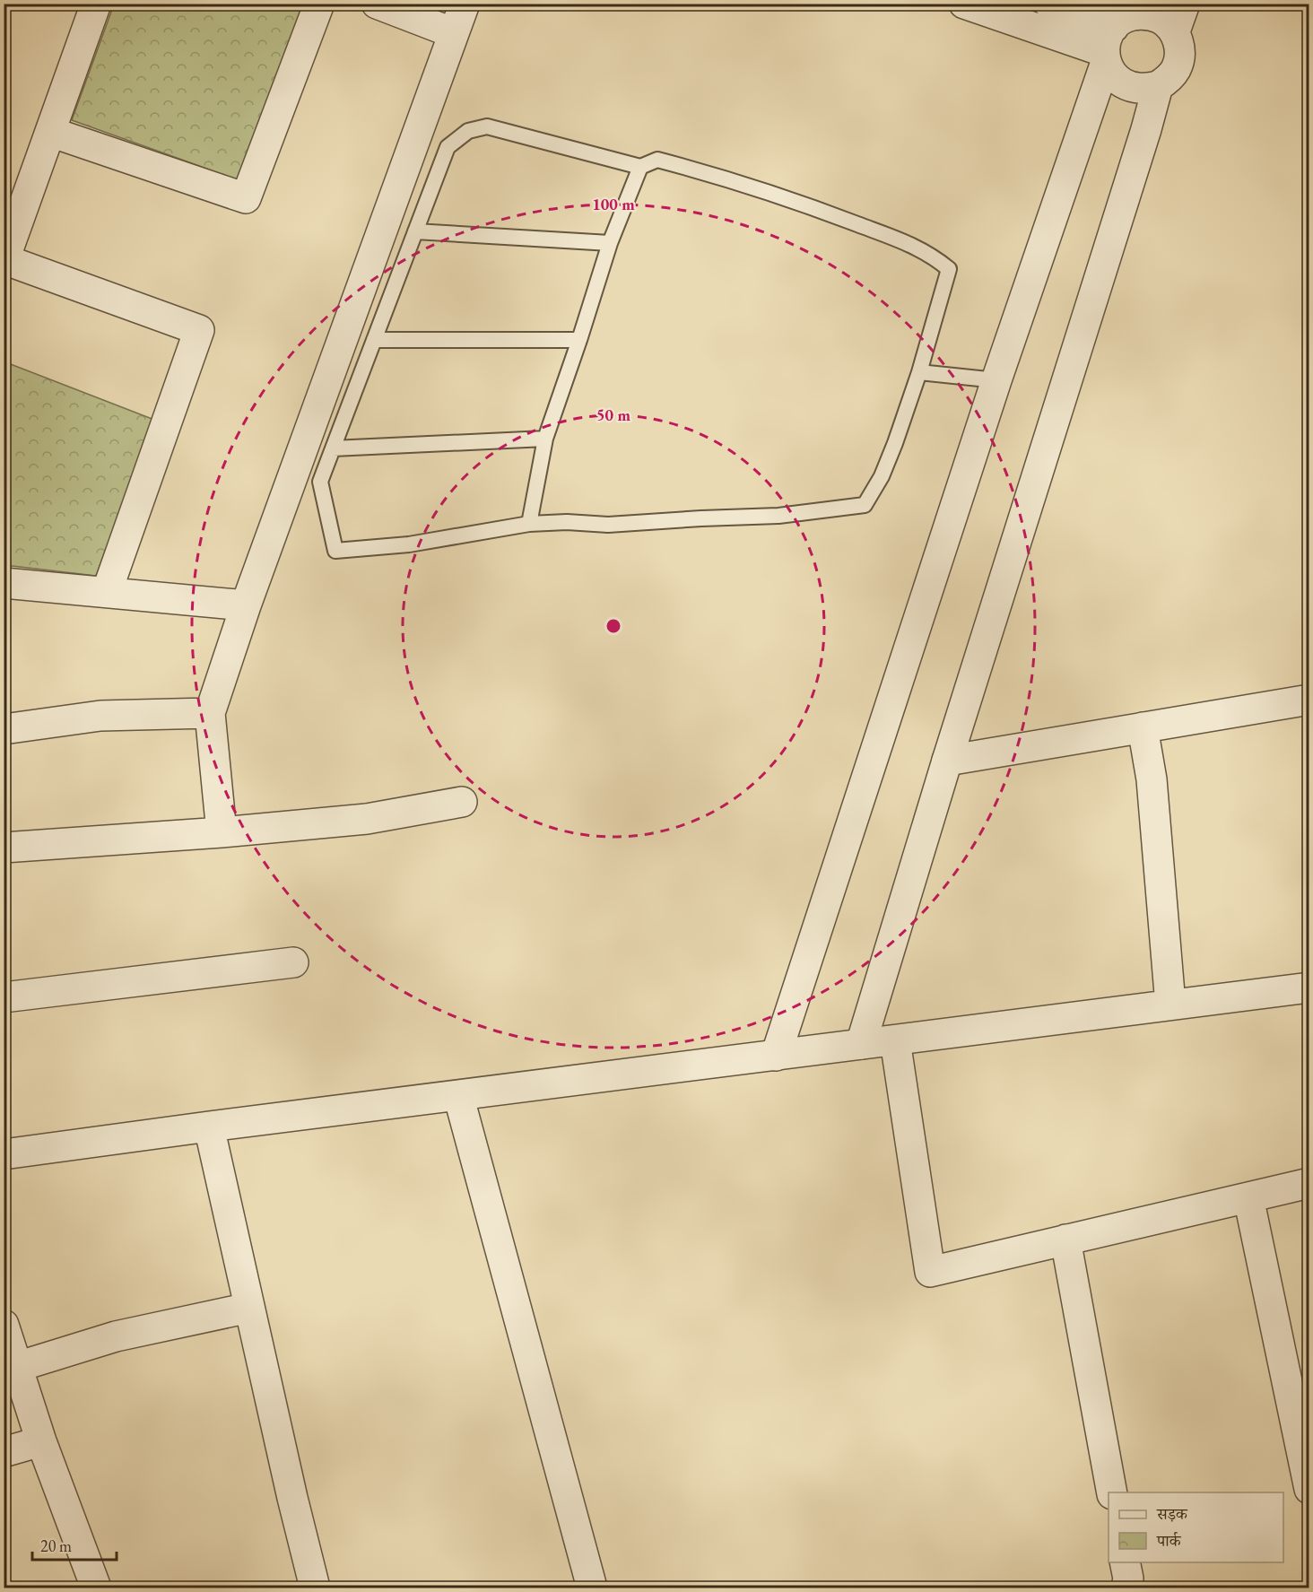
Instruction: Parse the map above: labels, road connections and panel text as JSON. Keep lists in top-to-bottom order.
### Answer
{
  "legend": ["सड़क", "पार्क"],
  "scale_bar": "20 m",
  "rings": ["100 m", "50 m"]
}
